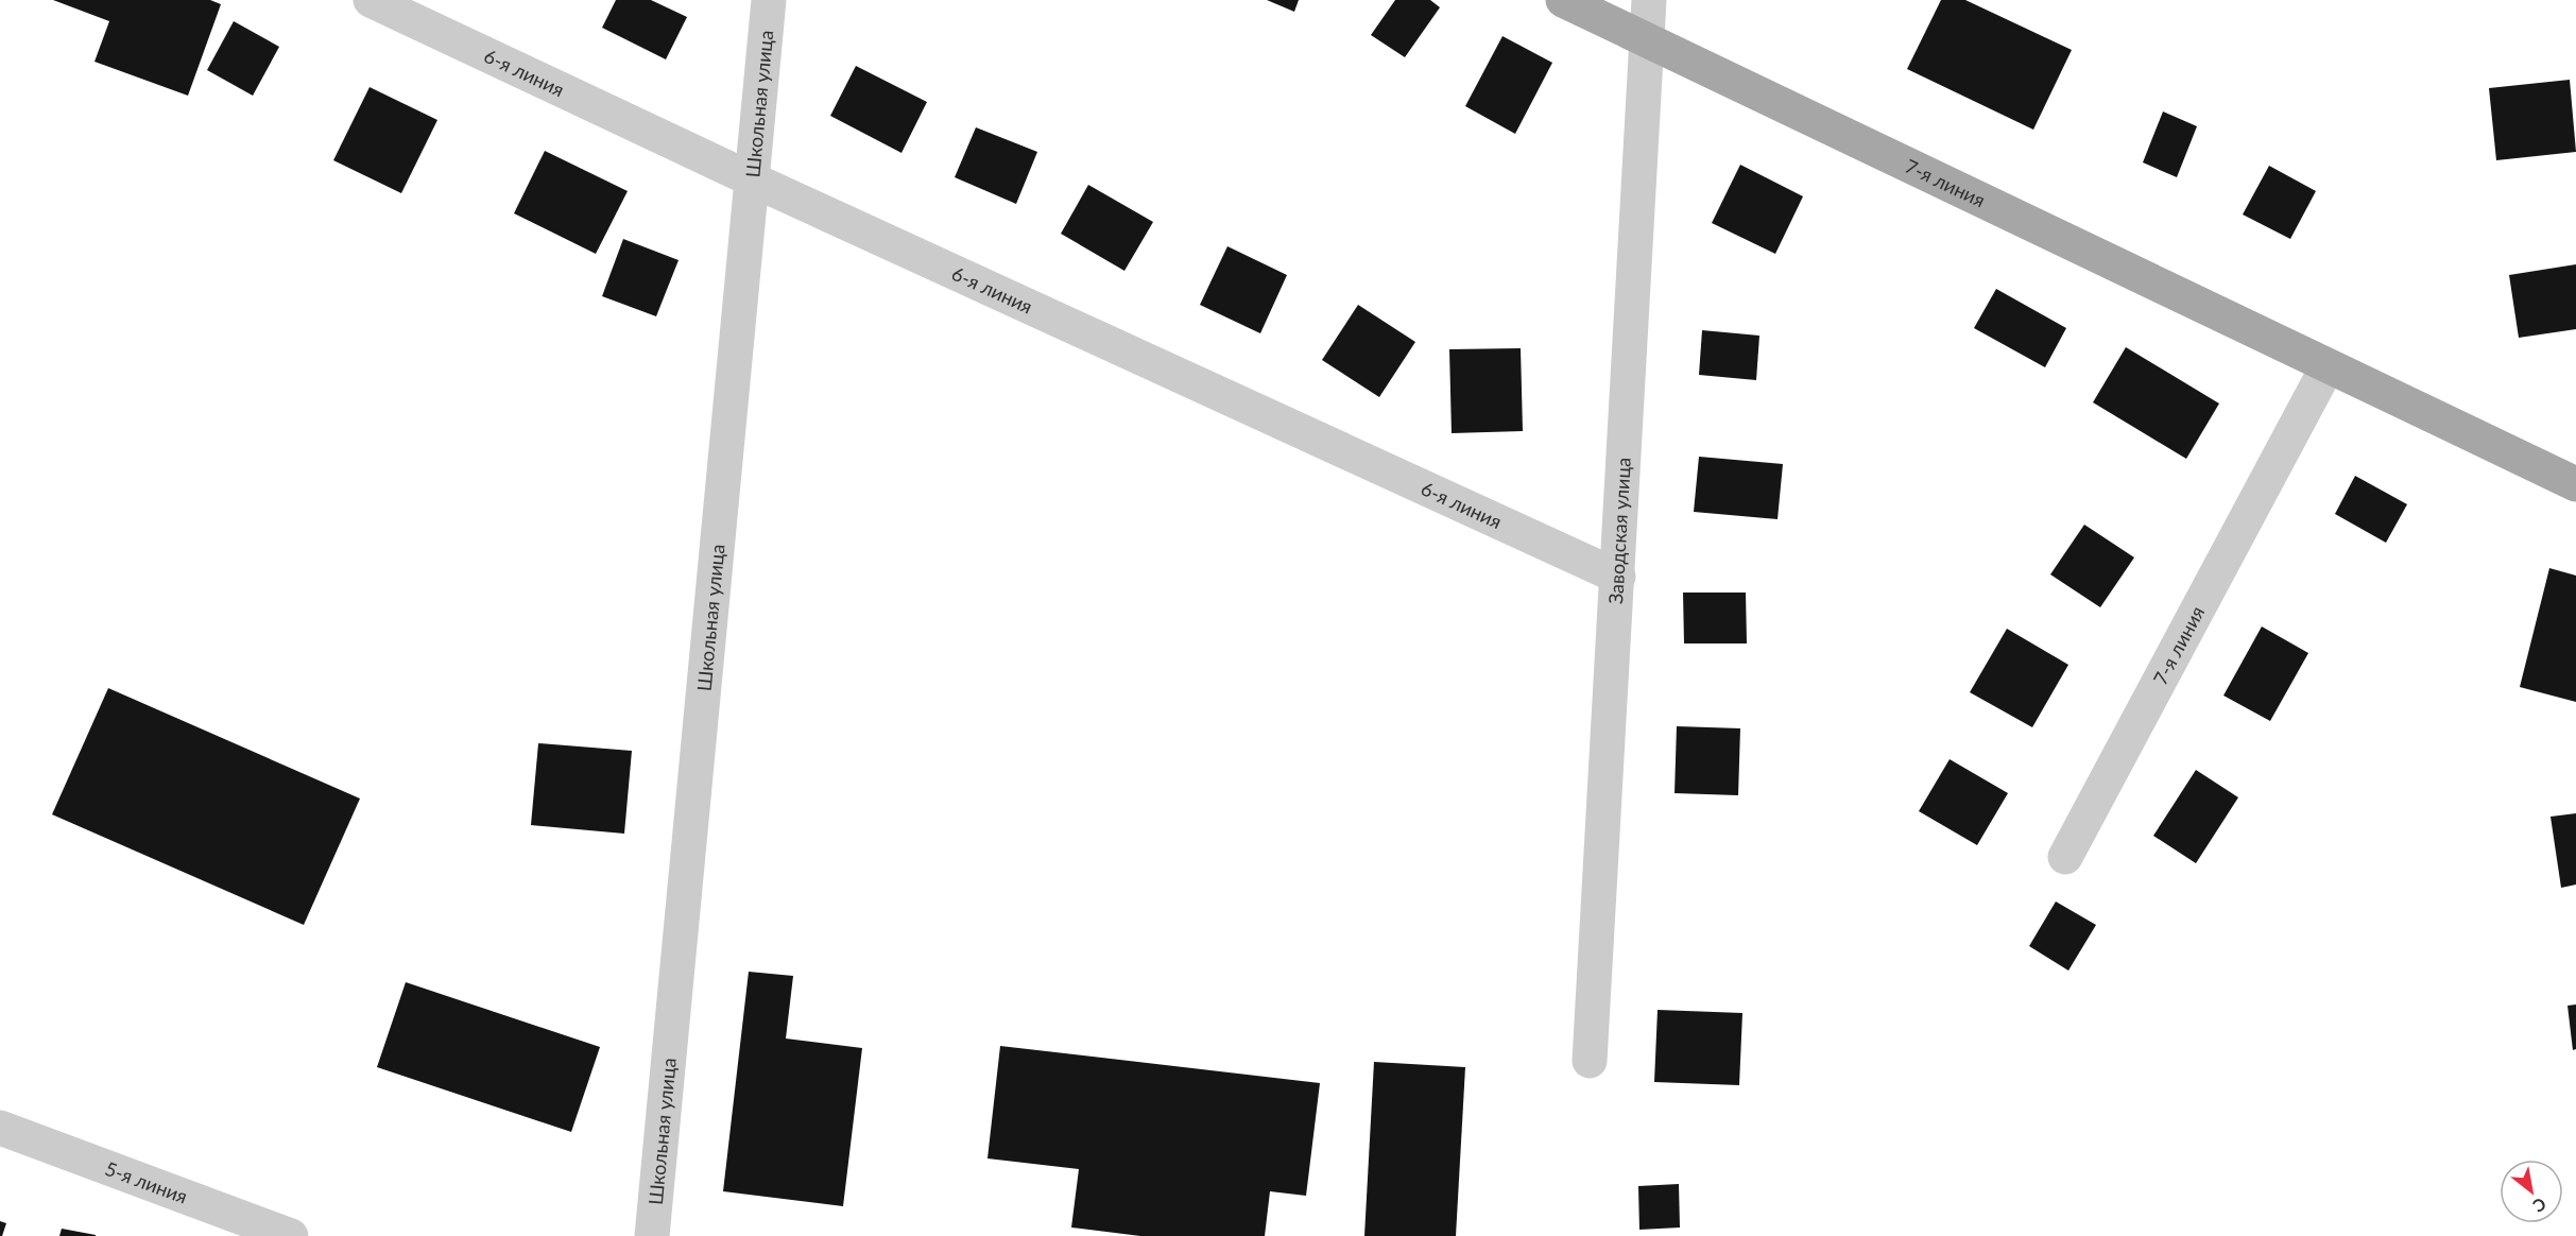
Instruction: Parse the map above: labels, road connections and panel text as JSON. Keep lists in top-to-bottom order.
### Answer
{
  "streets": {
    "main road": ["7-я линия"],
    "street": [
      "6-я линия",
      "Школьная улица",
      "Заводская улица",
      "5-я линия"
    ]
  },
  "crossings": [
    ["6-я линия", "Школьная улица"],
    ["6-я линия", "Заводская улица"],
    ["7-я линия", "Заводская улица"]
  ],
  "north": "bottom right"
}
